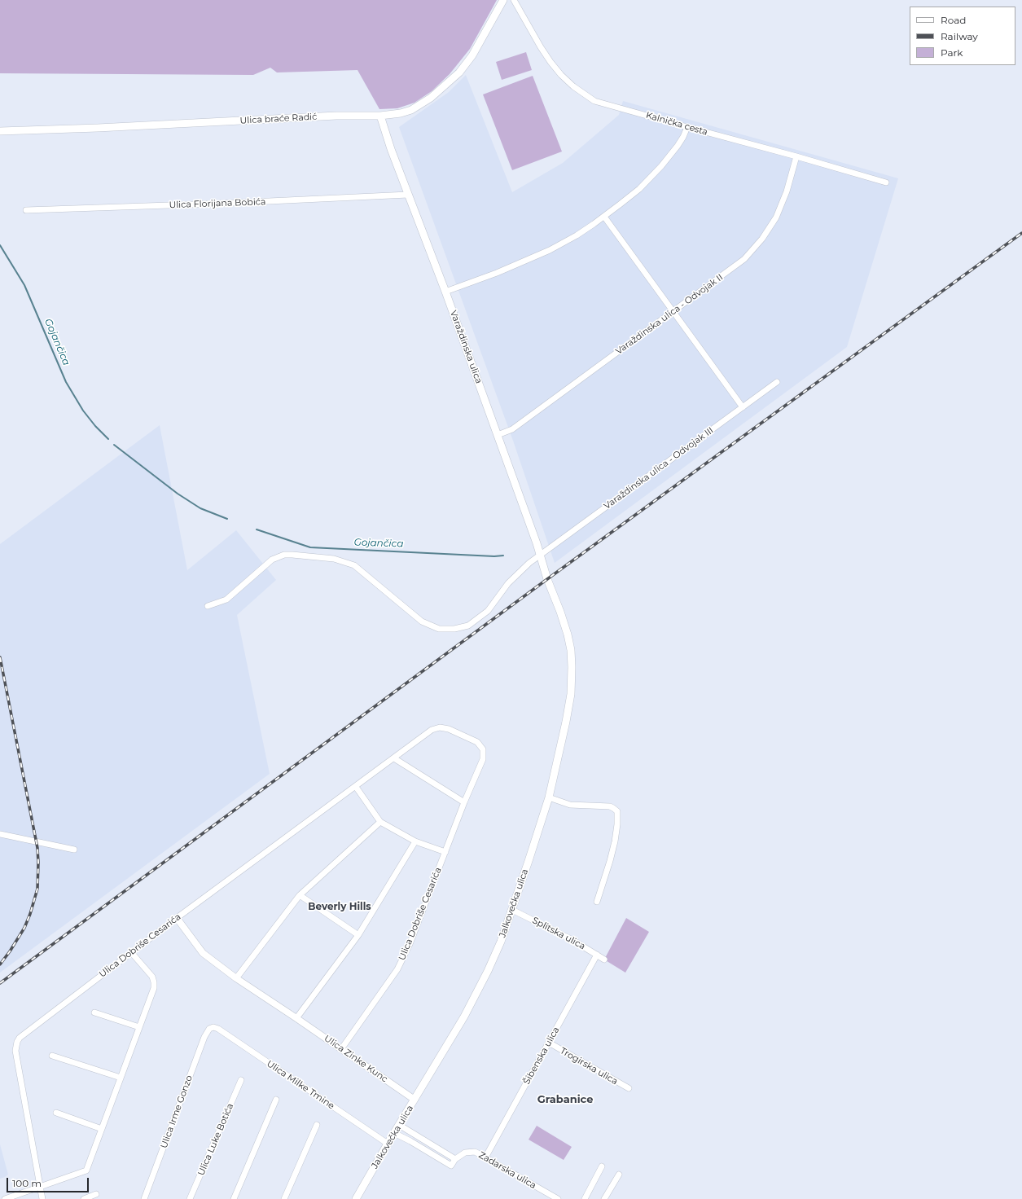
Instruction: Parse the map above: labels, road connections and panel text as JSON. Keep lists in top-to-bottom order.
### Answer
{
  "streets": {
    "main road": ["Ulica braće Radić", "Varaždinska ulica", "Jalkovečka ulica"],
    "street": [
      "Kalnička cesta",
      "Ulica Florijana Bobića",
      "Varaždinska ulica - Odvojak II",
      "Varaždinska ulica - Odvojak III",
      "Ulica Dobriše Cesarića",
      "Splitska ulica",
      "Šibenska ulica",
      "Ulica Zinke Kunc",
      "Trogirska ulica",
      "Ulica Milke Tmine",
      "Ulica Irme Gonzo",
      "Ulica Luke Botića",
      "Zadarska ulica"
    ]
  },
  "crossings": [
    ["Ulica braće Radić", "Varaždinska ulica"],
    ["Kalnička cesta", "Varaždinska ulica - Odvojak II"],
    ["Ulica Florijana Bobića", "Varaždinska ulica"],
    ["Varaždinska ulica - Odvojak II", "Varaždinska ulica"],
    ["Varaždinska ulica", "Varaždinska ulica - Odvojak III"],
    ["Varaždinska ulica", "Jalkovečka ulica"],
    ["Jalkovečka ulica", "Splitska ulica"],
    ["Jalkovečka ulica", "Ulica Zinke Kunc"],
    ["Jalkovečka ulica", "Ulica Milke Tmine"],
    ["Jalkovečka ulica", "Zadarska ulica"],
    ["Ulica Dobriše Cesarića", "Ulica Zinke Kunc"],
    ["Splitska ulica", "Šibenska ulica"],
    ["Šibenska ulica", "Trogirska ulica"],
    ["Šibenska ulica", "Zadarska ulica"],
    ["Ulica Milke Tmine", "Ulica Irme Gonzo"]
  ],
  "districts": ["Beverly Hills", "Grabanice"],
  "water": ["Gojančica"],
  "legend": ["Road", "Railway", "Park"],
  "scale_bar": "100 m"
}
